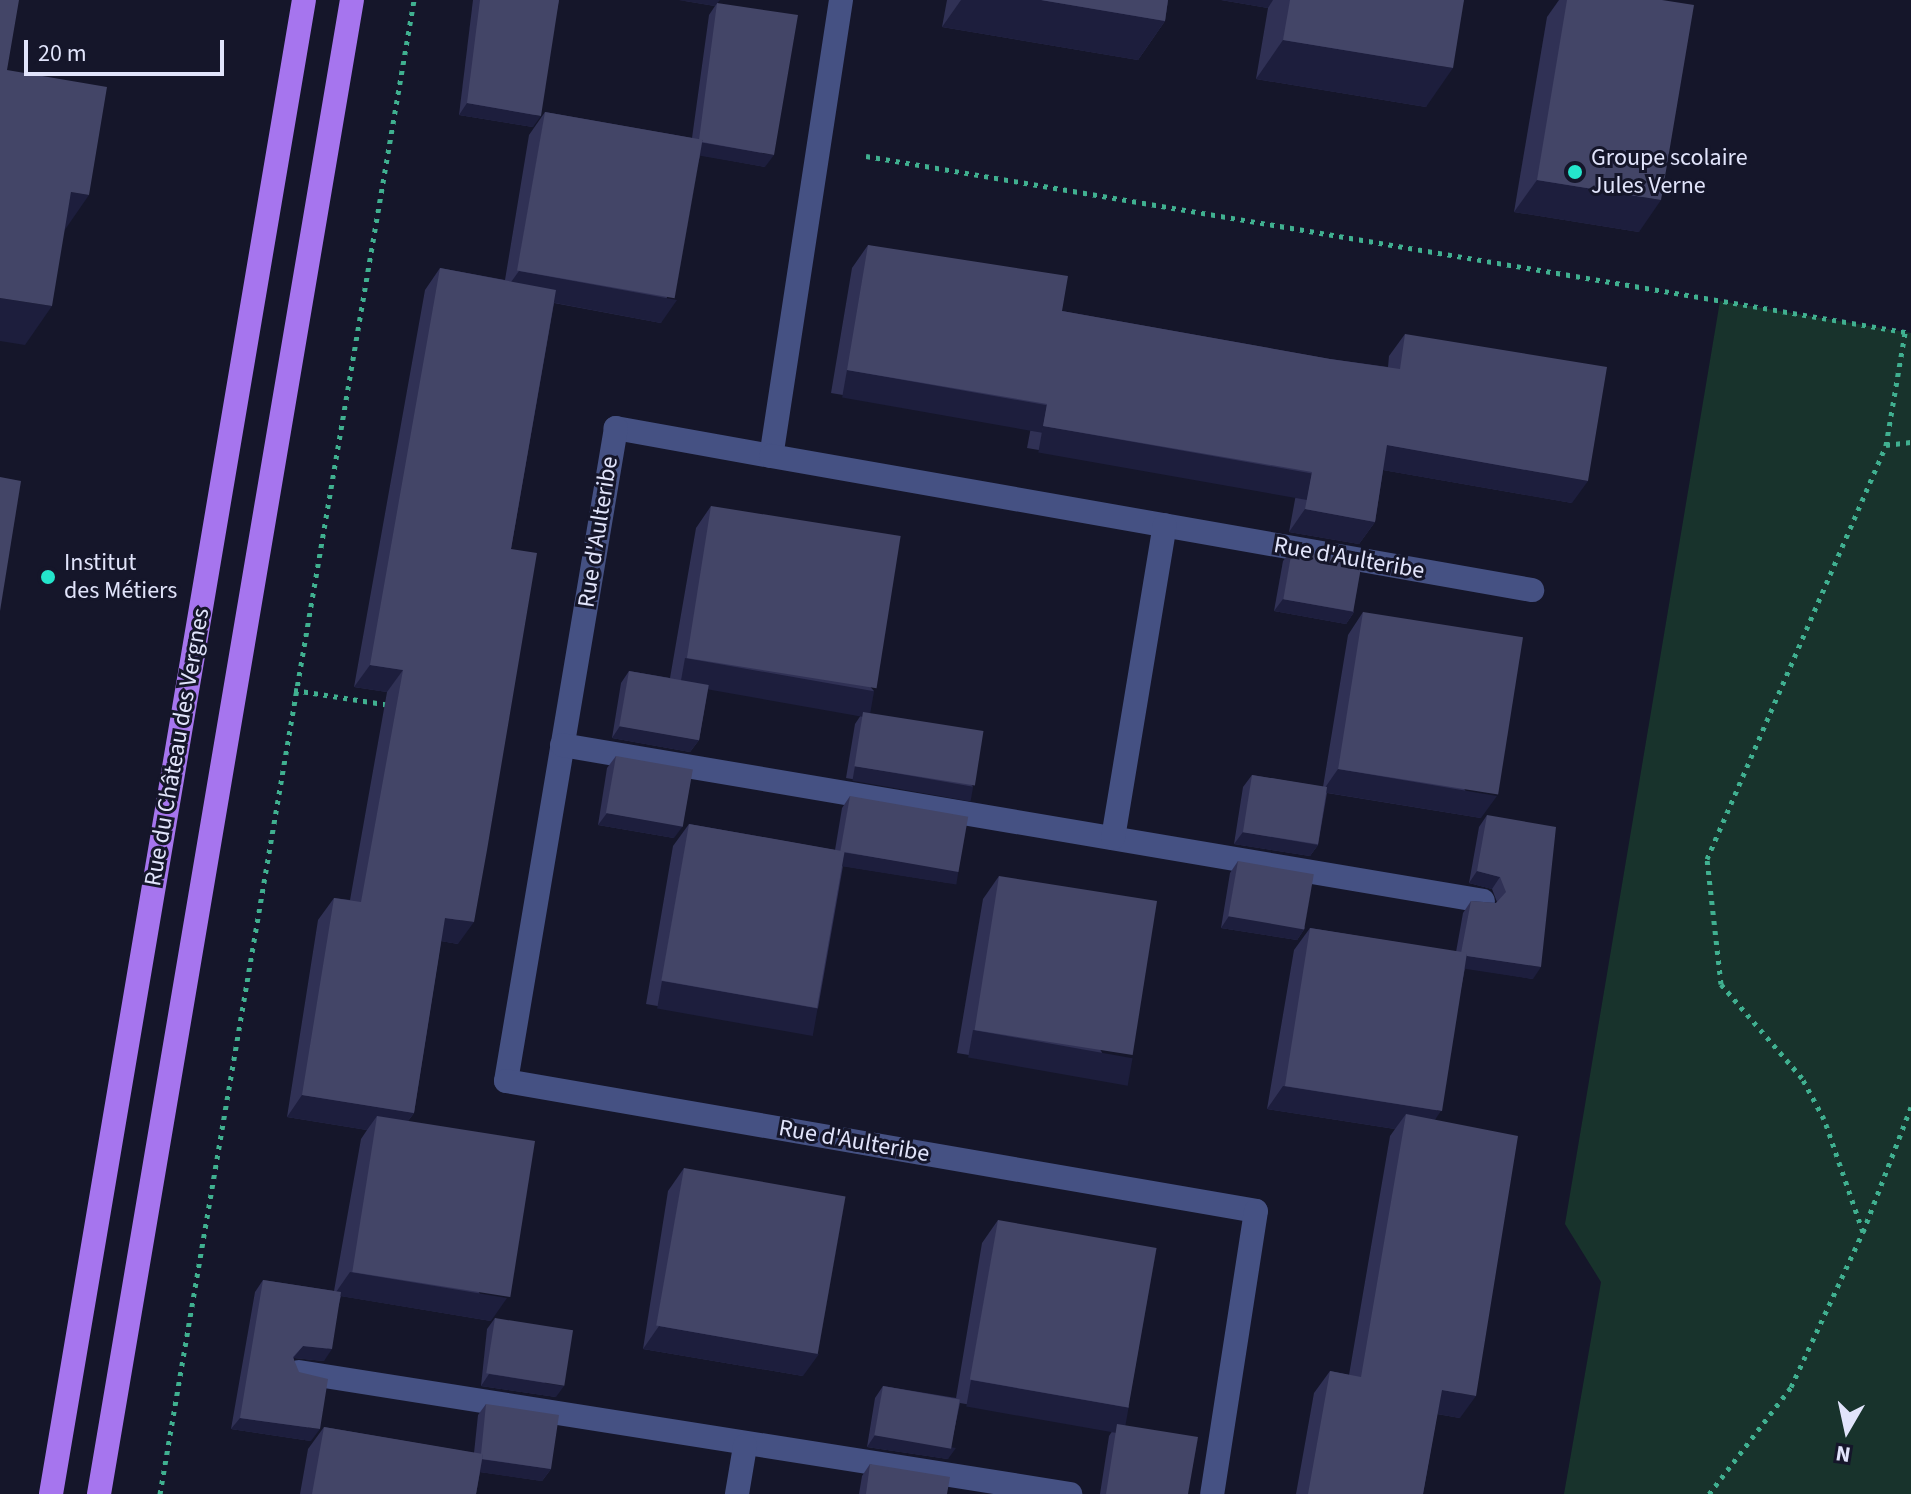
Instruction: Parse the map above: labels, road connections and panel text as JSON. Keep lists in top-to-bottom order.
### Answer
{
  "streets": {
    "main road": ["Rue du Château des Vergnes"],
    "street": ["Rue d'Aulteribe"]
  },
  "places": ["Groupe scolaire Jules Verne", "Institut des Métiers"],
  "scale_bar": "20 m",
  "north": "bottom"
}
